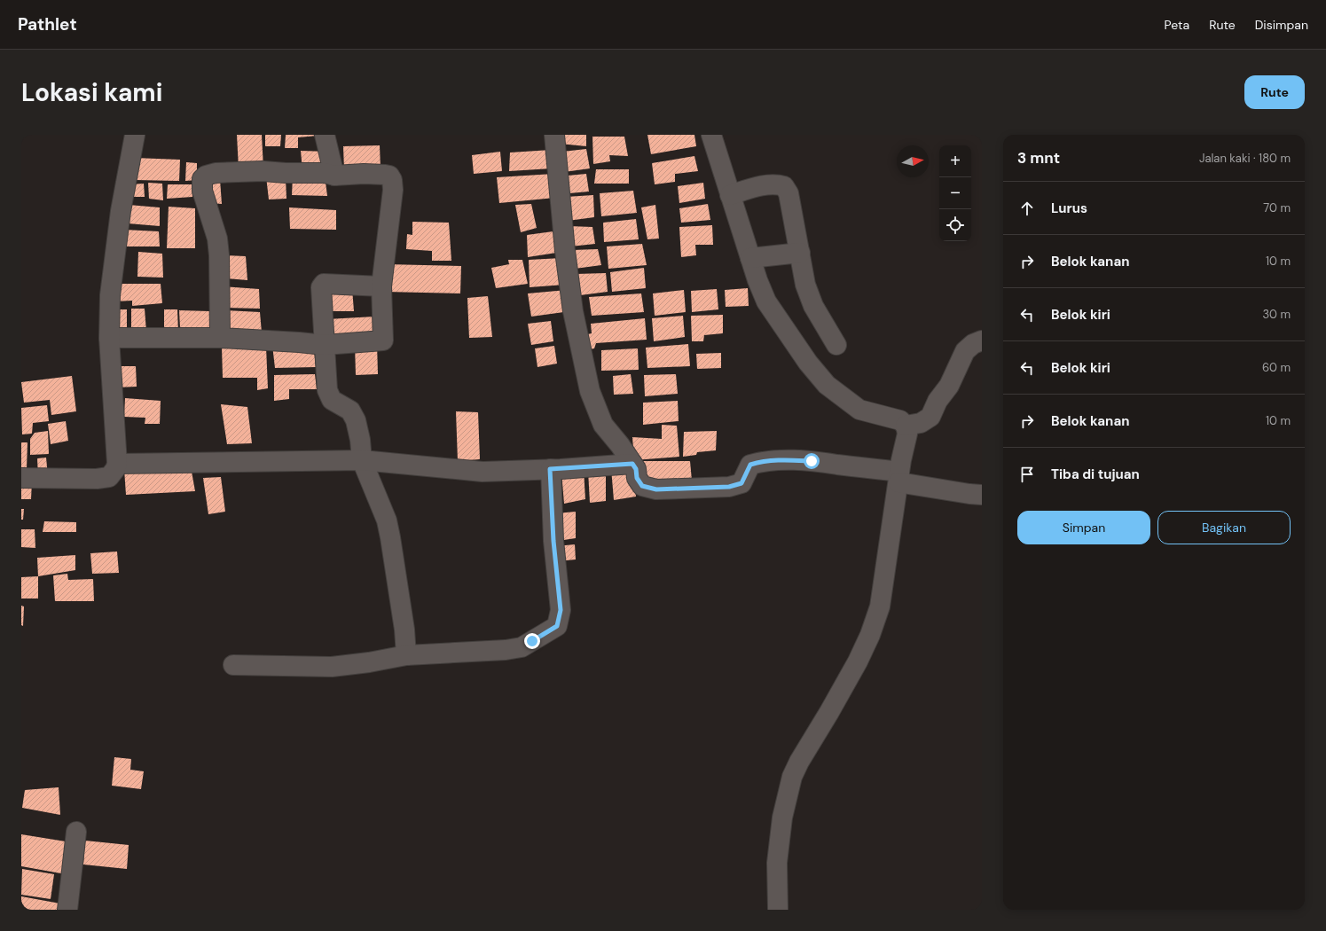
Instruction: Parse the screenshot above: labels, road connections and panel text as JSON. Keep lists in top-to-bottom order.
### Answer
{
  "north": "right",
  "page": {
    "header": "Pathlet",
    "nav": ["Peta", "Rute", "Disimpan"],
    "buttons": [
      "Rute",
      ["Simpan", "Bagikan"]
    ],
    "title": "Lokasi kami",
    "heading": ["3 mnt", "Jalan kaki · 180 m"],
    "map_buttons": ["+", "−"],
    "list": [
      ["Lurus", "70 m"],
      ["Belok kanan", "10 m"],
      ["Belok kiri", "30 m"],
      ["Belok kiri", "60 m"],
      ["Belok kanan", "10 m"],
      "Tiba di tujuan"
    ]
  }
}
